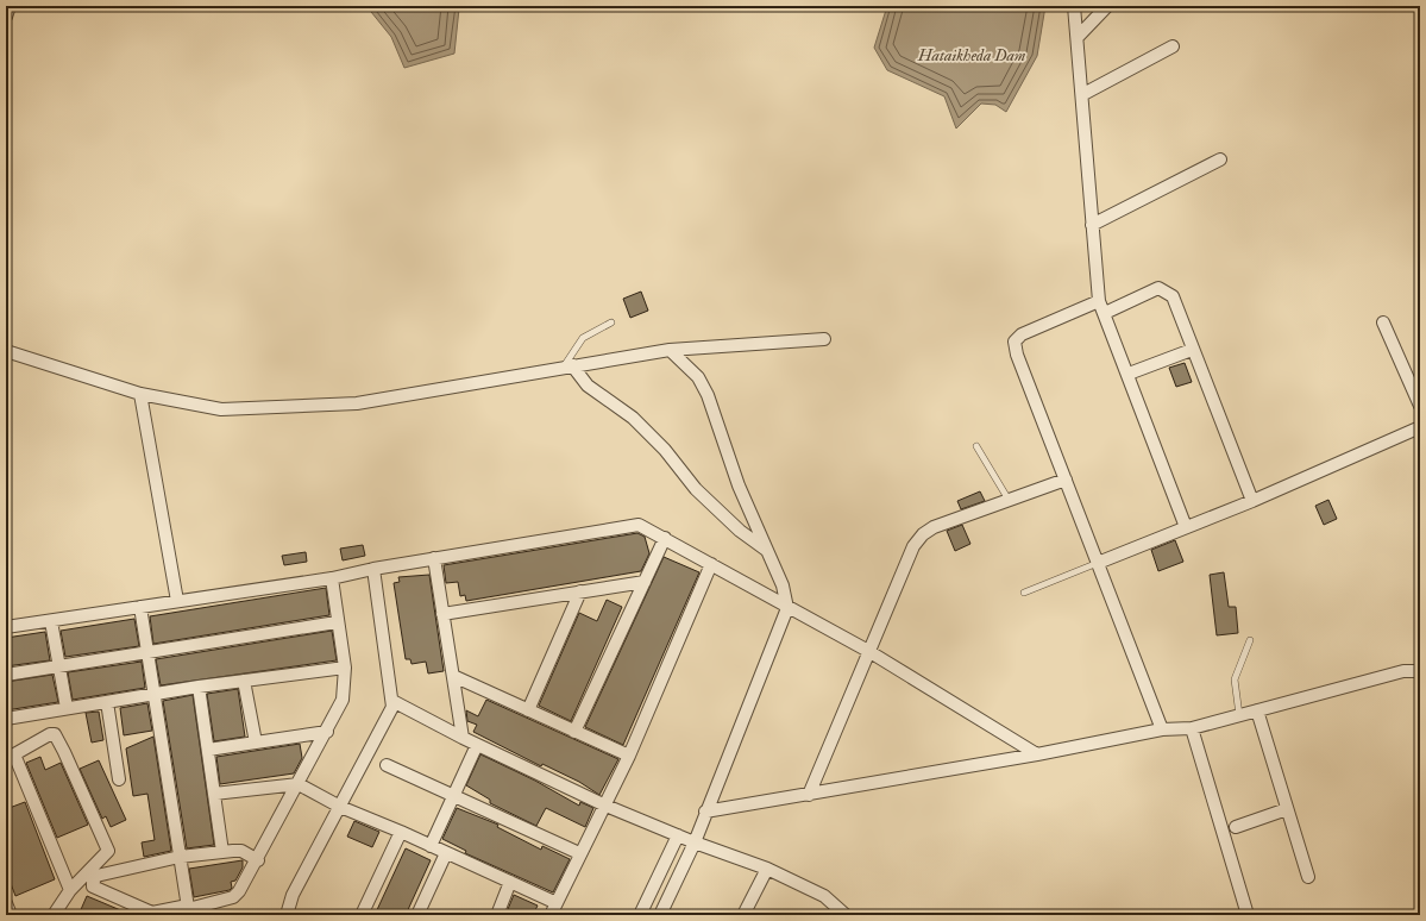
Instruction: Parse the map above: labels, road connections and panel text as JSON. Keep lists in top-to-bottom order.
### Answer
{
  "water": ["Hataikheda Dam"]
}
